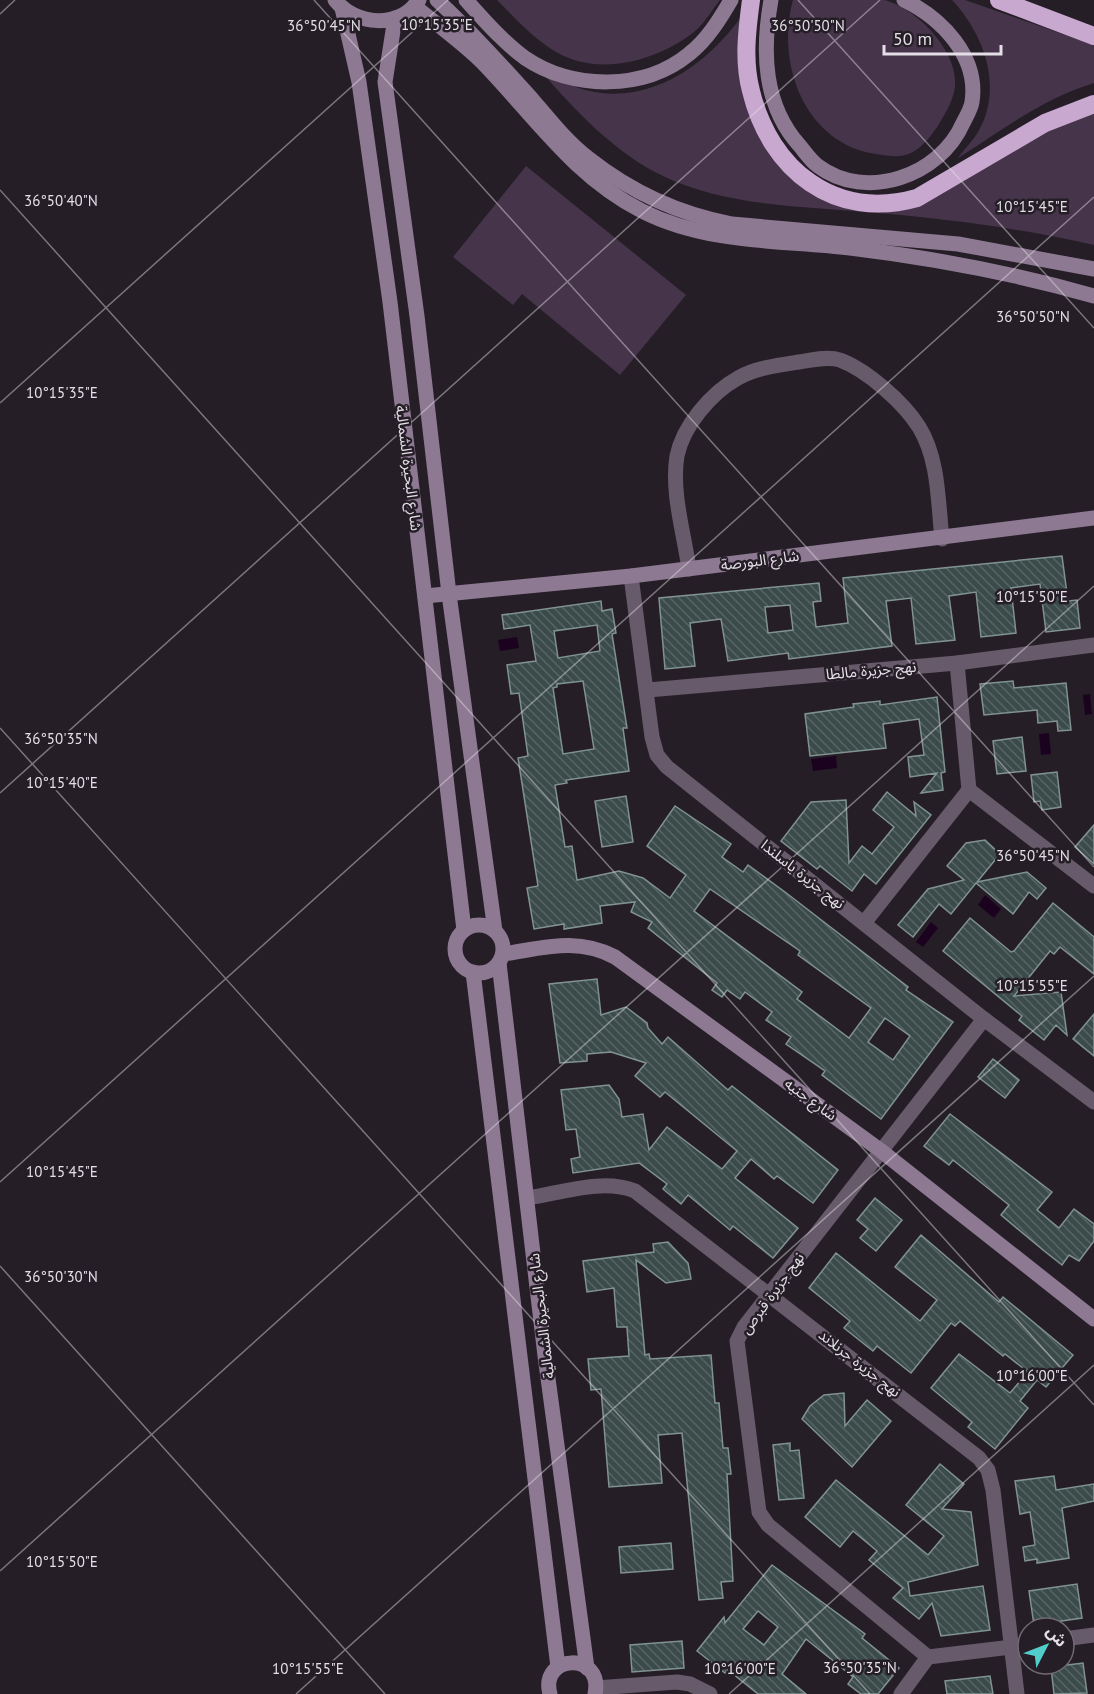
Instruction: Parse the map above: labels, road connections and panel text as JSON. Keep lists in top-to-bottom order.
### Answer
{
  "streets": {
    "main road": ["شارع البحيرة الشمالية", "شارع البورصة", "شارع جنيه"],
    "street": [
      "نهج جزيرة مالطا",
      "نهج جزيرة ياسلندا",
      "نهج جزيرة قبرص",
      "نهج جزيرة جرنلاند"
    ]
  },
  "crossings": [
    ["شارع البحيرة الشمالية", "شارع البورصة"],
    ["شارع البحيرة الشمالية", "شارع جنيه"],
    ["شارع البحيرة الشمالية", "نهج جزيرة جرنلاند"],
    ["شارع البورصة", "نهج جزيرة ياسلندا"],
    ["نهج جزيرة مالطا", "نهج جزيرة ياسلندا"],
    ["نهج جزيرة ياسلندا", "نهج جزيرة قبرص"],
    ["شارع جنيه", "نهج جزيرة قبرص"],
    ["نهج جزيرة قبرص", "نهج جزيرة جرنلاند"]
  ],
  "scale_bar": "50 m",
  "north": "top right",
  "coordinates": [
    "10°15'35\"E",
    "36°50'45\"N",
    "36°50'50\"N",
    "36°50'40\"N",
    "10°15'45\"E",
    "10°15'50\"E",
    "36°50'35\"N",
    "10°15'40\"E",
    "10°15'55\"E",
    "36°50'30\"N",
    "10°16'00\"E"
  ]
}
